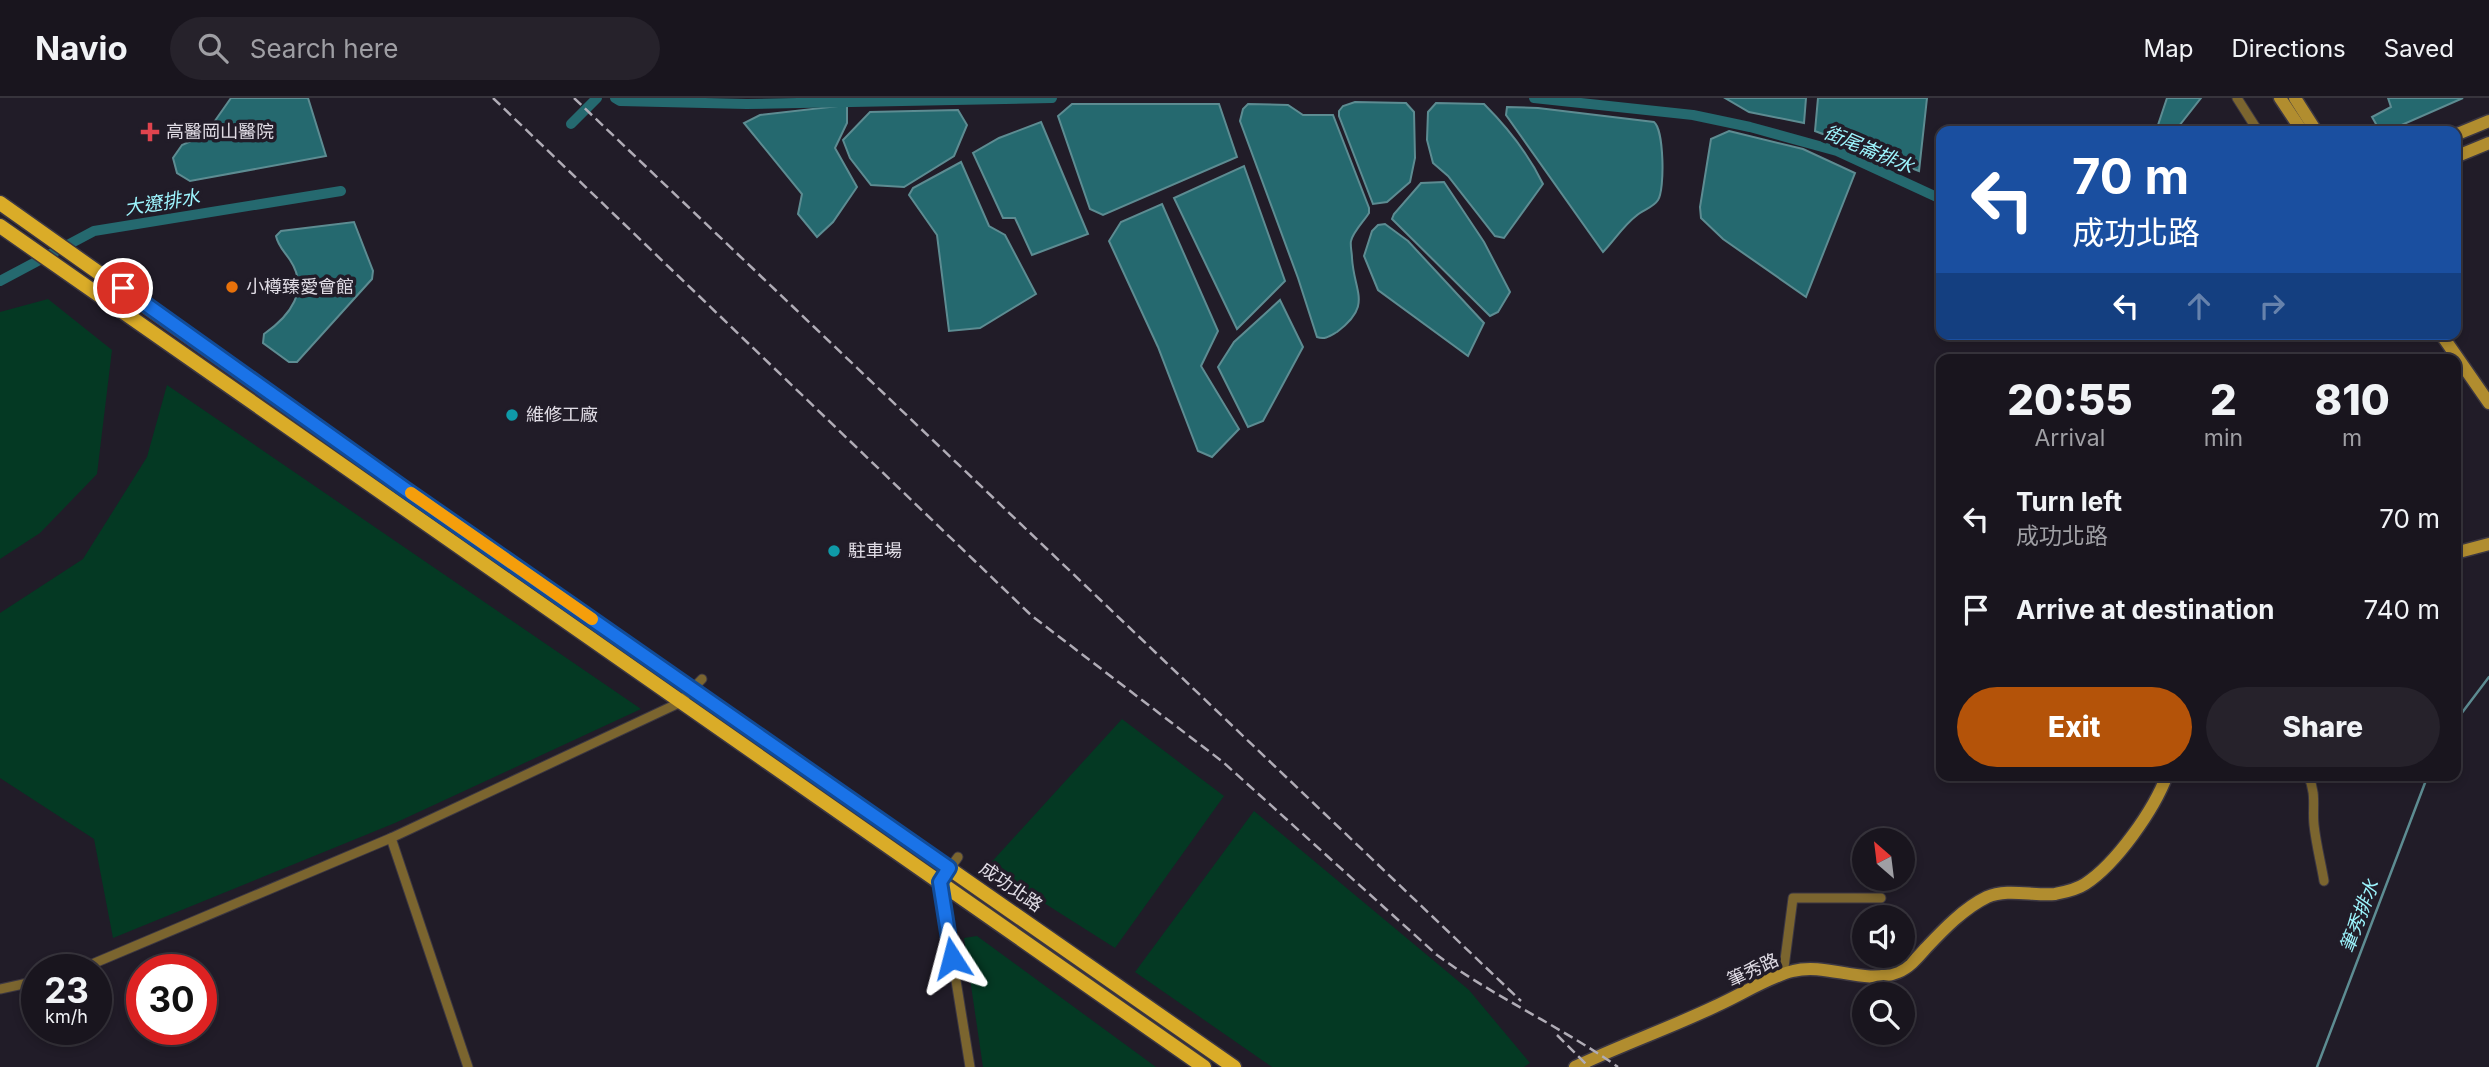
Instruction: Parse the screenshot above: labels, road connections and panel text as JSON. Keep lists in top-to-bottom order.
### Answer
{
  "streets": {
    "main road": ["成功北路"],
    "street": ["筆秀路"]
  },
  "water": ["街尾崙排水", "大遼排水", "筆秀排水"],
  "places": {
    "health": ["高醫岡山醫院"],
    "other": ["小樽臻愛會館", "維修工廠", "駐車場"]
  },
  "north": "top left",
  "page": {
    "header": "Navio",
    "search": "Search here",
    "nav": ["Map", "Directions", "Saved"],
    "turn": ["70 m", "成功北路"],
    "eta": [
      "20:55",
      "Arrival",
      "2",
      "min",
      "810",
      "m"
    ],
    "list": [
      {
        "name": "Turn left",
        "note": "成功北路",
        "value": "70 m"
      },
      {
        "name": "Arrive at destination",
        "value": "740 m"
      }
    ],
    "buttons": ["Exit", "Share"],
    "speed": "23 km/h",
    "limit": "30"
  }
}
